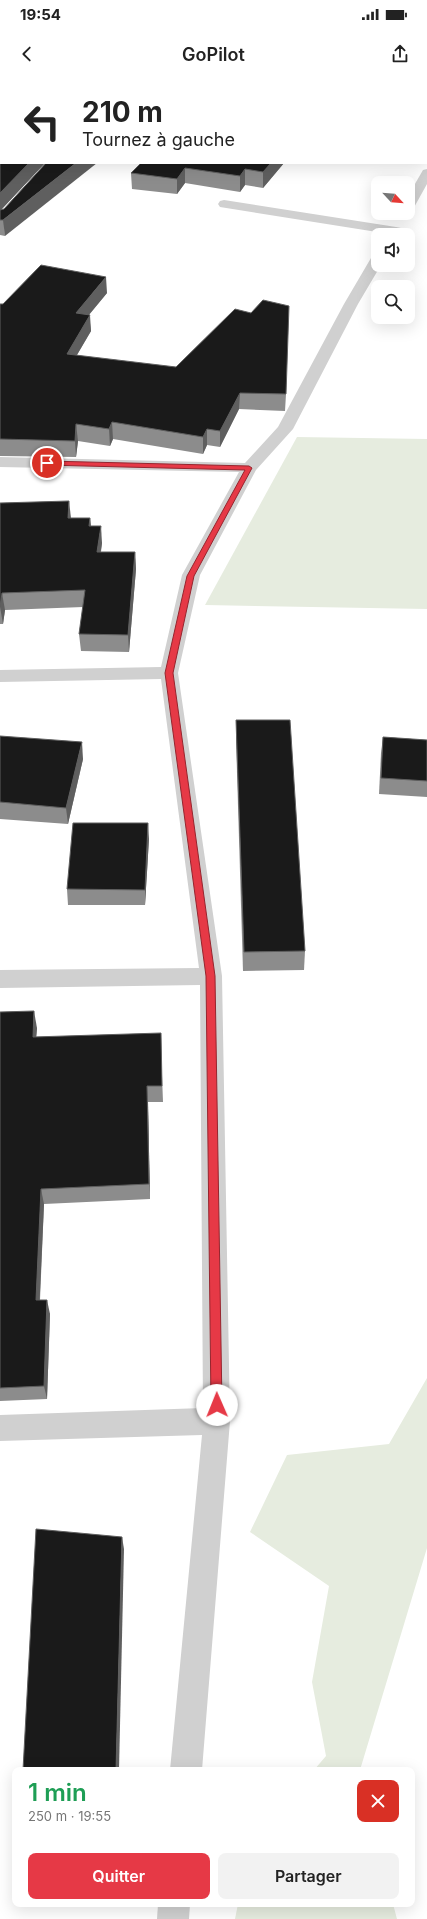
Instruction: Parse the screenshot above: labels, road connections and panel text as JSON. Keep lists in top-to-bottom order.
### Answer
{
  "north": "bottom right",
  "page": {
    "status": "19:54",
    "header": "GoPilot",
    "turn": ["210 m", "Tournez à gauche"],
    "heading": ["1 min", "250 m · 19:55"],
    "buttons": ["Quitter", "Partager"]
  }
}
